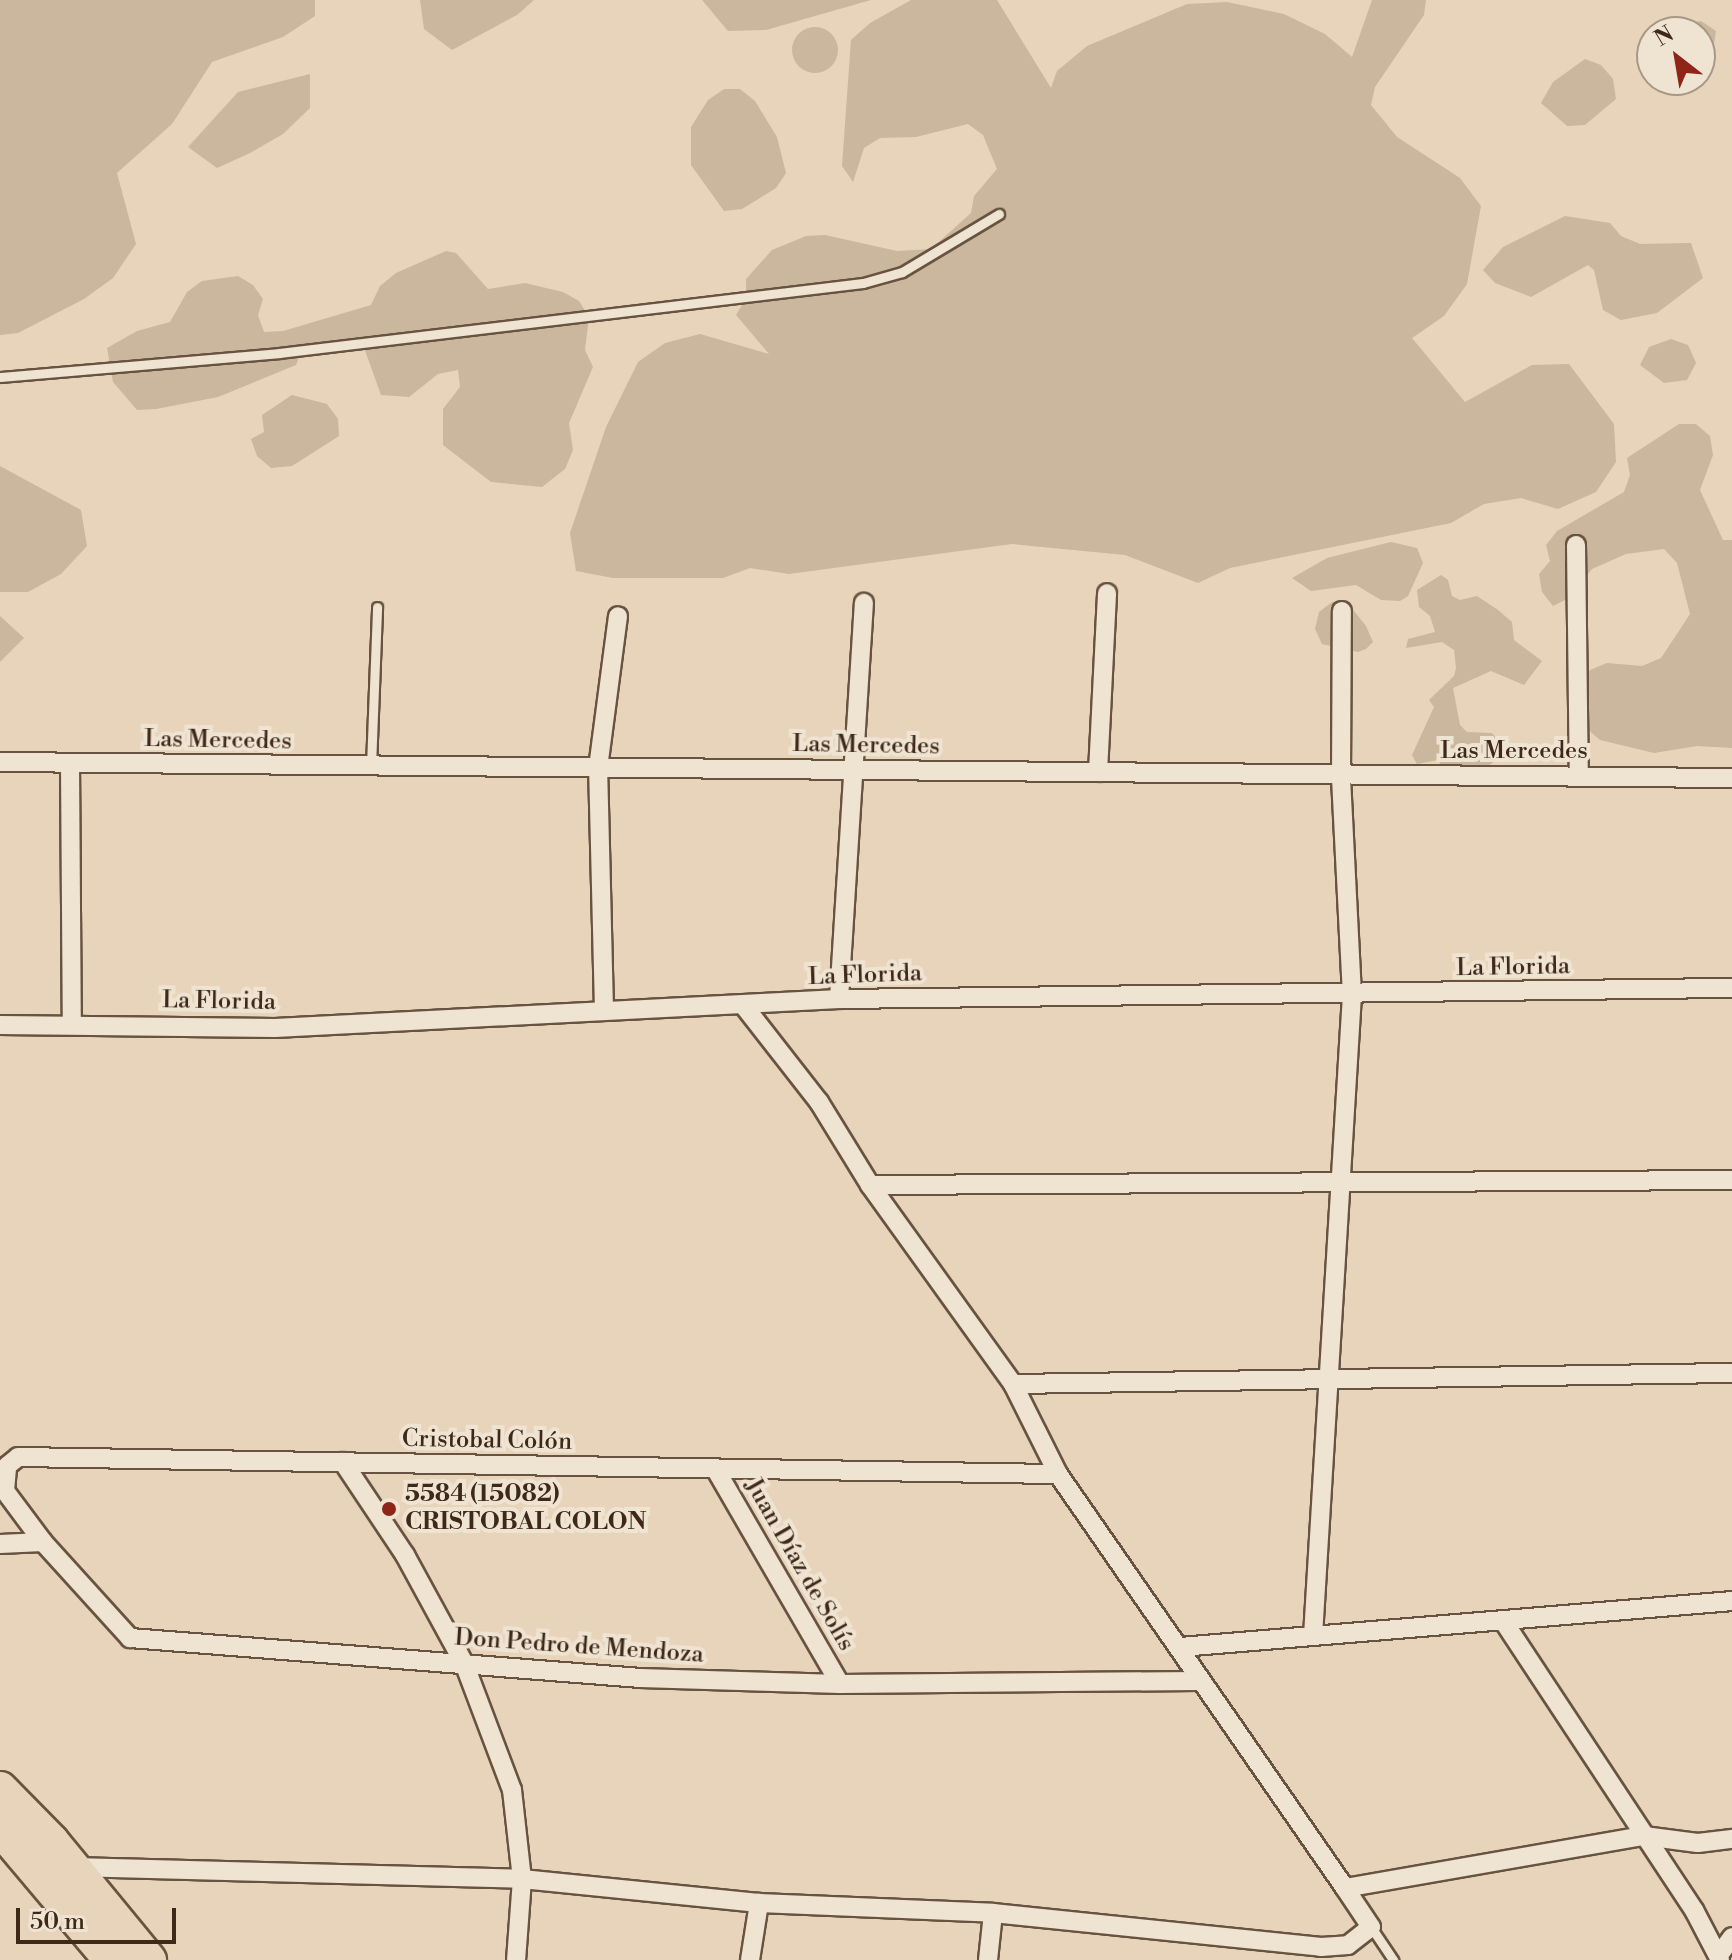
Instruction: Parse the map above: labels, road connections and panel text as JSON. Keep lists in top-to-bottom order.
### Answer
{
  "streets": {
    "street": [
      "Las Mercedes",
      "La Florida",
      "Cristobal Colón",
      "Juan Díaz de Solís",
      "Don Pedro de Mendoza"
    ]
  },
  "crossings": [
    ["Cristobal Colón", "Juan Díaz de Solís"],
    ["Cristobal Colón", "Don Pedro de Mendoza"],
    ["Juan Díaz de Solís", "Don Pedro de Mendoza"]
  ],
  "places": ["5584 (15082) CRISTOBAL COLON"],
  "scale_bar": "50 m",
  "north": "top left"
}
